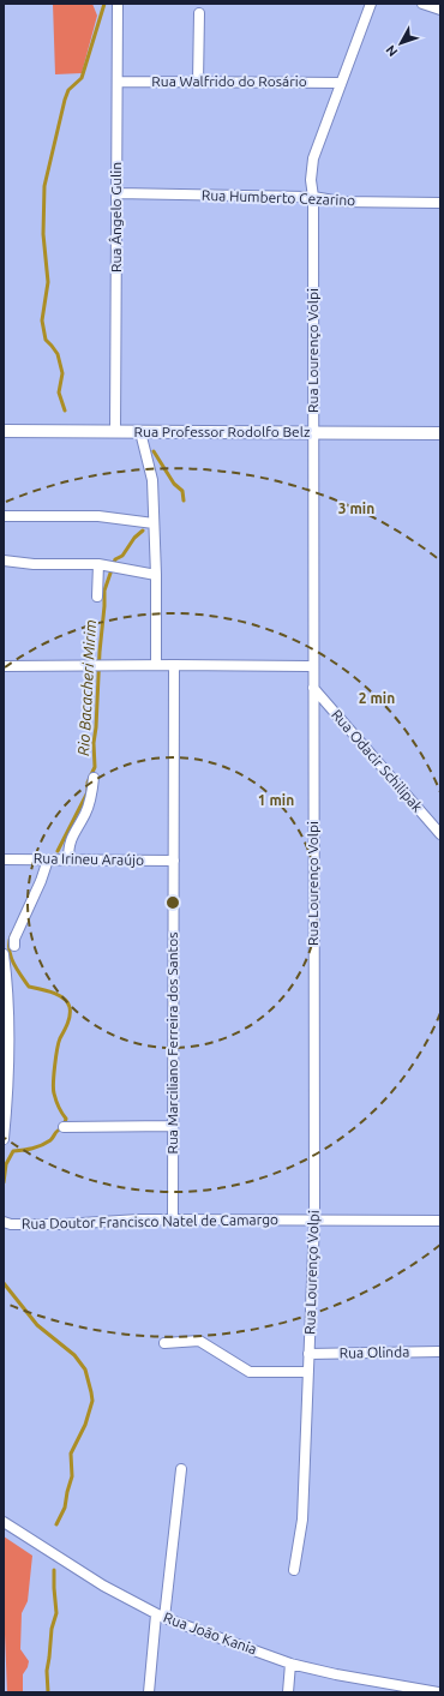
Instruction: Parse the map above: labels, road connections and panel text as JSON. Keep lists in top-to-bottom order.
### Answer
{
  "streets": {
    "street": [
      "Rua Walfrido do Rosário",
      "Rua Humberto Cezarino",
      "Rua Ângelo Gulin",
      "Rua Lourenço Volpi",
      "Rua Professor Rodolfo Belz",
      "Rua Odacir Schilipak",
      "Rua Irineu Araújo",
      "Rua Marciliano Ferreira dos Santos",
      "Rua Doutor Francisco Natel de Camargo",
      "Rua Olinda",
      "Rua João Kania"
    ]
  },
  "crossings": [
    ["Rua Walfrido do Rosário", "Rua Ângelo Gulin"],
    ["Rua Walfrido do Rosário", "Rua Lourenço Volpi"],
    ["Rua Humberto Cezarino", "Rua Ângelo Gulin"],
    ["Rua Humberto Cezarino", "Rua Lourenço Volpi"],
    ["Rua Ângelo Gulin", "Rua Professor Rodolfo Belz"],
    ["Rua Lourenço Volpi", "Rua Professor Rodolfo Belz"],
    ["Rua Lourenço Volpi", "Rua Odacir Schilipak"],
    ["Rua Lourenço Volpi", "Rua Doutor Francisco Natel de Camargo"],
    ["Rua Lourenço Volpi", "Rua Olinda"],
    ["Rua Irineu Araújo", "Rua Marciliano Ferreira dos Santos"],
    ["Rua Marciliano Ferreira dos Santos", "Rua Doutor Francisco Natel de Camargo"]
  ],
  "water": ["Rio Bacacheri Mirim"],
  "north": "bottom left",
  "rings": ["3 min", "2 min", "1 min"]
}
